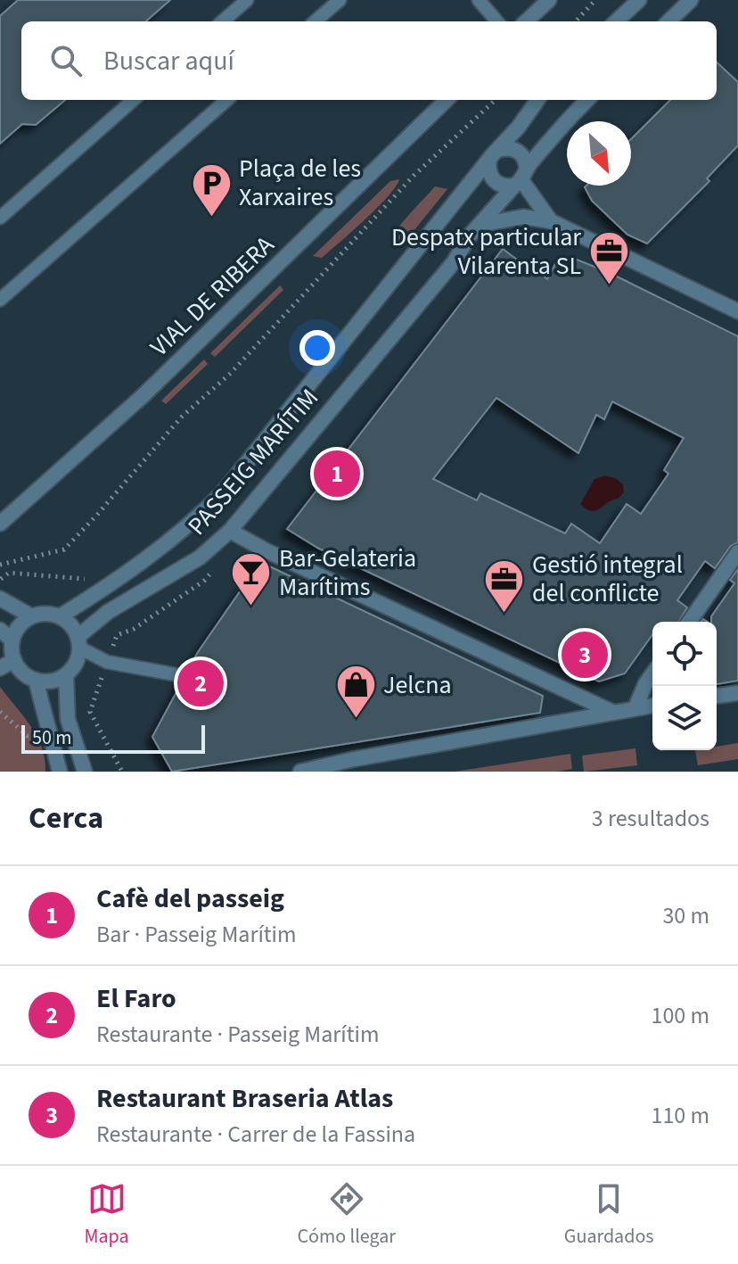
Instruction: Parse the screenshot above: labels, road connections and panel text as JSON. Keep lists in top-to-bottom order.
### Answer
{
  "streets": {
    "street": ["VIAL DE RIBERA", "PASSEIG MARÍTIM"]
  },
  "places": {
    "parking": ["Plaça de les Xarxaires"],
    "office": ["Despatx particular Vilarenta SL", "Gestió integral del conflicte"],
    "bar": ["Bar-Gelateria Marítims"],
    "shop": ["Jelcna"]
  },
  "scale_bar": "50 m",
  "north": "bottom right",
  "page": {
    "search": "Buscar aquí",
    "pins": ["1", "3", "2"],
    "scale": "50 m",
    "heading": ["Cerca", "3 resultados"],
    "list": [
      {
        "mark": "1",
        "name": "Cafè del passeig",
        "note": "Bar · Passeig Marítim",
        "value": "30 m"
      },
      {
        "mark": "2",
        "name": "El Faro",
        "note": "Restaurante · Passeig Marítim",
        "value": "100 m"
      },
      {
        "mark": "3",
        "name": "Restaurant Braseria Atlas",
        "note": "Restaurante · Carrer de la Fassina",
        "value": "110 m"
      }
    ],
    "nav": ["Mapa", "Cómo llegar", "Guardados"]
  }
}
